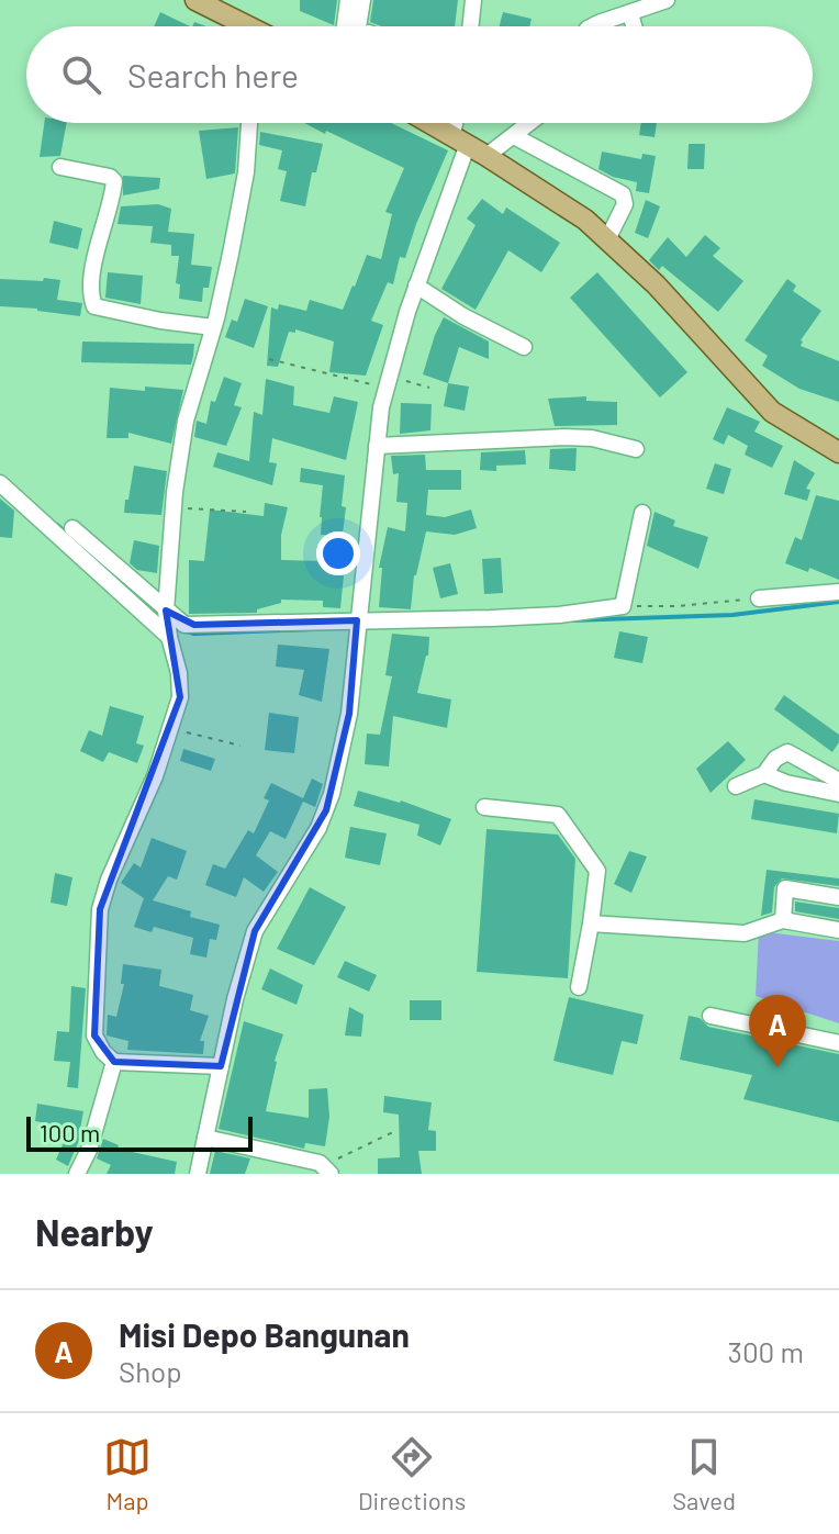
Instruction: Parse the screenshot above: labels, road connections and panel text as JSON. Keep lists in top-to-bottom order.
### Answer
{
  "scale_bar": "100 m",
  "page": {
    "search": "Search here",
    "pins": "A",
    "scale": "100 m",
    "heading": "Nearby",
    "list": [
      {
        "mark": "A",
        "name": "Misi Depo Bangunan",
        "note": "Shop",
        "value": "300 m"
      }
    ],
    "nav": ["Map", "Directions", "Saved"]
  }
}
